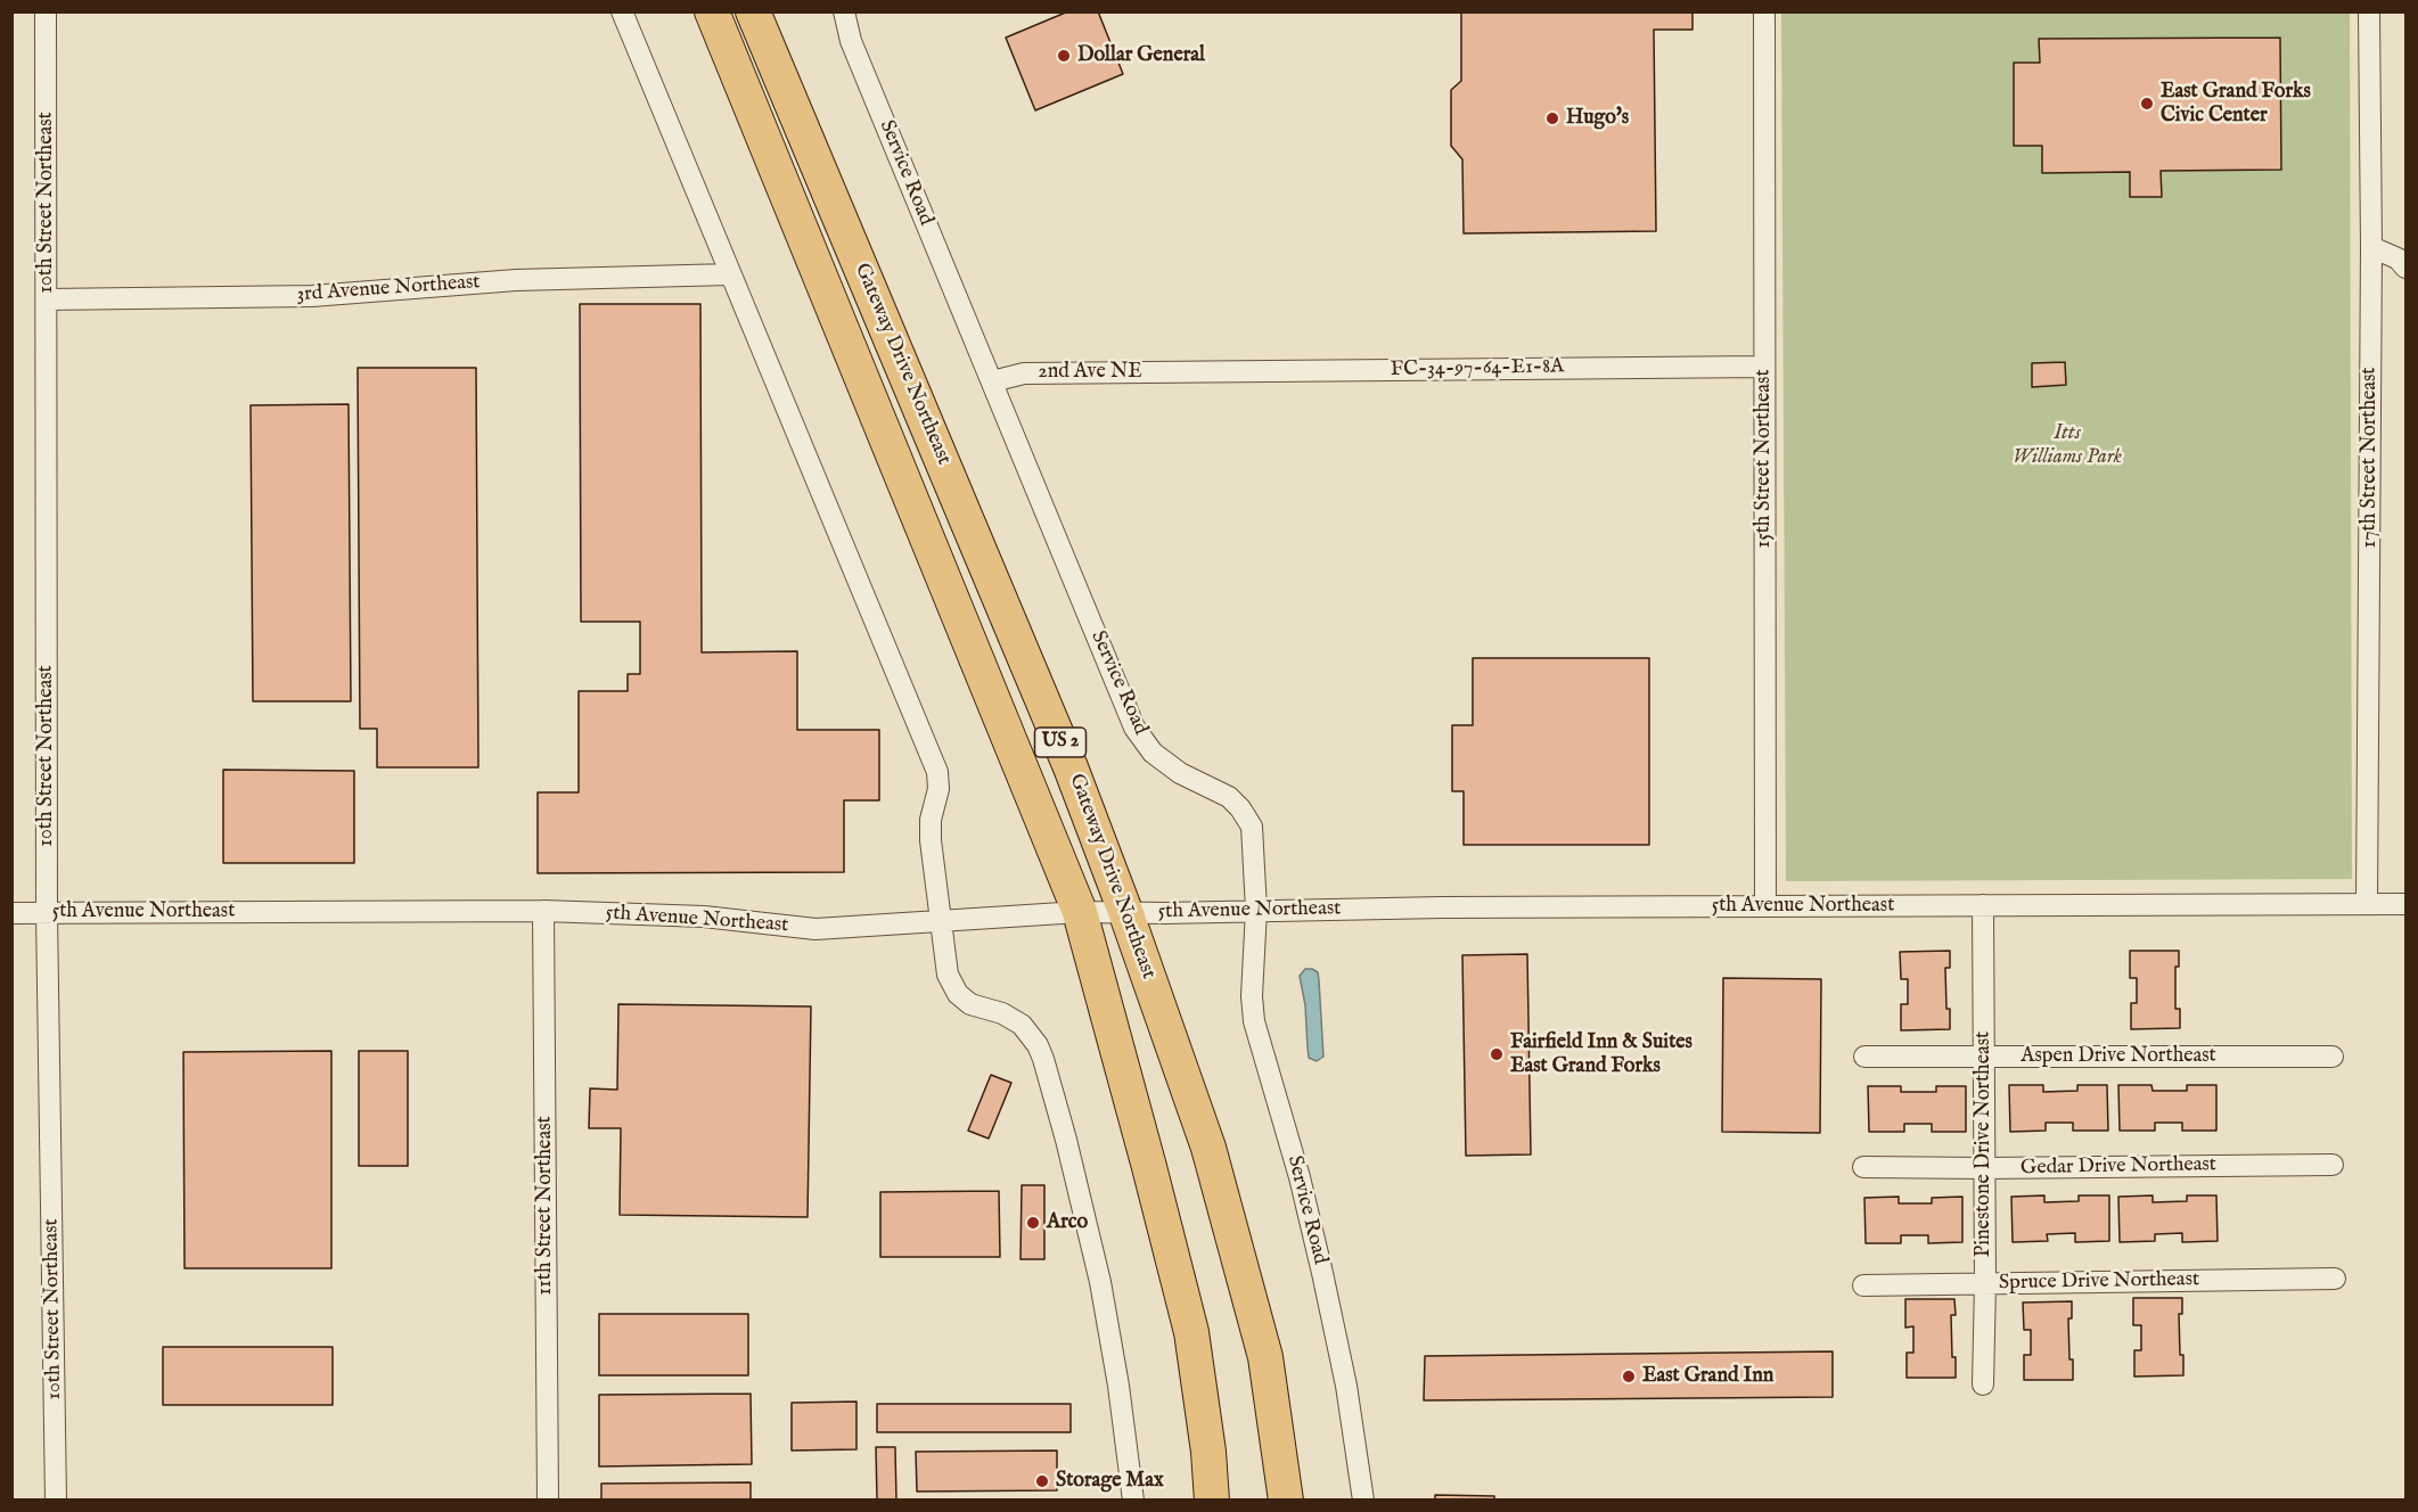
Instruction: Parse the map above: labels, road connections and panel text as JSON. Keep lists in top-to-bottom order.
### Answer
{
  "streets": {
    "highway": ["Gateway Drive Northeast", "US 2"],
    "street": [
      "Service Road",
      "10th Street Northeast",
      "3rd Avenue Northeast",
      "FC-34-97-64-E1-8A",
      "2nd Ave NE",
      "17th Street Northeast",
      "15th Street Northeast",
      "5th Avenue Northeast",
      "Aspen Drive Northeast",
      "Pinestone Drive Northeast",
      "Gedar Drive Northeast",
      "11th Street Northeast",
      "Spruce Drive Northeast"
    ]
  },
  "crossings": [
    ["Service Road", "2nd Ave NE"],
    ["Service Road", "5th Avenue Northeast"],
    ["10th Street Northeast", "3rd Avenue Northeast"],
    ["10th Street Northeast", "5th Avenue Northeast"],
    ["Gateway Drive Northeast", "5th Avenue Northeast"],
    ["FC-34-97-64-E1-8A", "2nd Ave NE"],
    ["FC-34-97-64-E1-8A", "15th Street Northeast"],
    ["17th Street Northeast", "5th Avenue Northeast"],
    ["15th Street Northeast", "5th Avenue Northeast"],
    ["5th Avenue Northeast", "Pinestone Drive Northeast"],
    ["5th Avenue Northeast", "11th Street Northeast"],
    ["Aspen Drive Northeast", "Pinestone Drive Northeast"],
    ["Pinestone Drive Northeast", "Gedar Drive Northeast"],
    ["Pinestone Drive Northeast", "Spruce Drive Northeast"]
  ],
  "parks": ["Itts Williams Park"],
  "places": [
    "Dollar General",
    "East Grand Forks Civic Center",
    "Hugo's",
    "Fairfield Inn & Suites East Grand Forks",
    "Arco",
    "East Grand Inn",
    "Storage Max"
  ]
}
